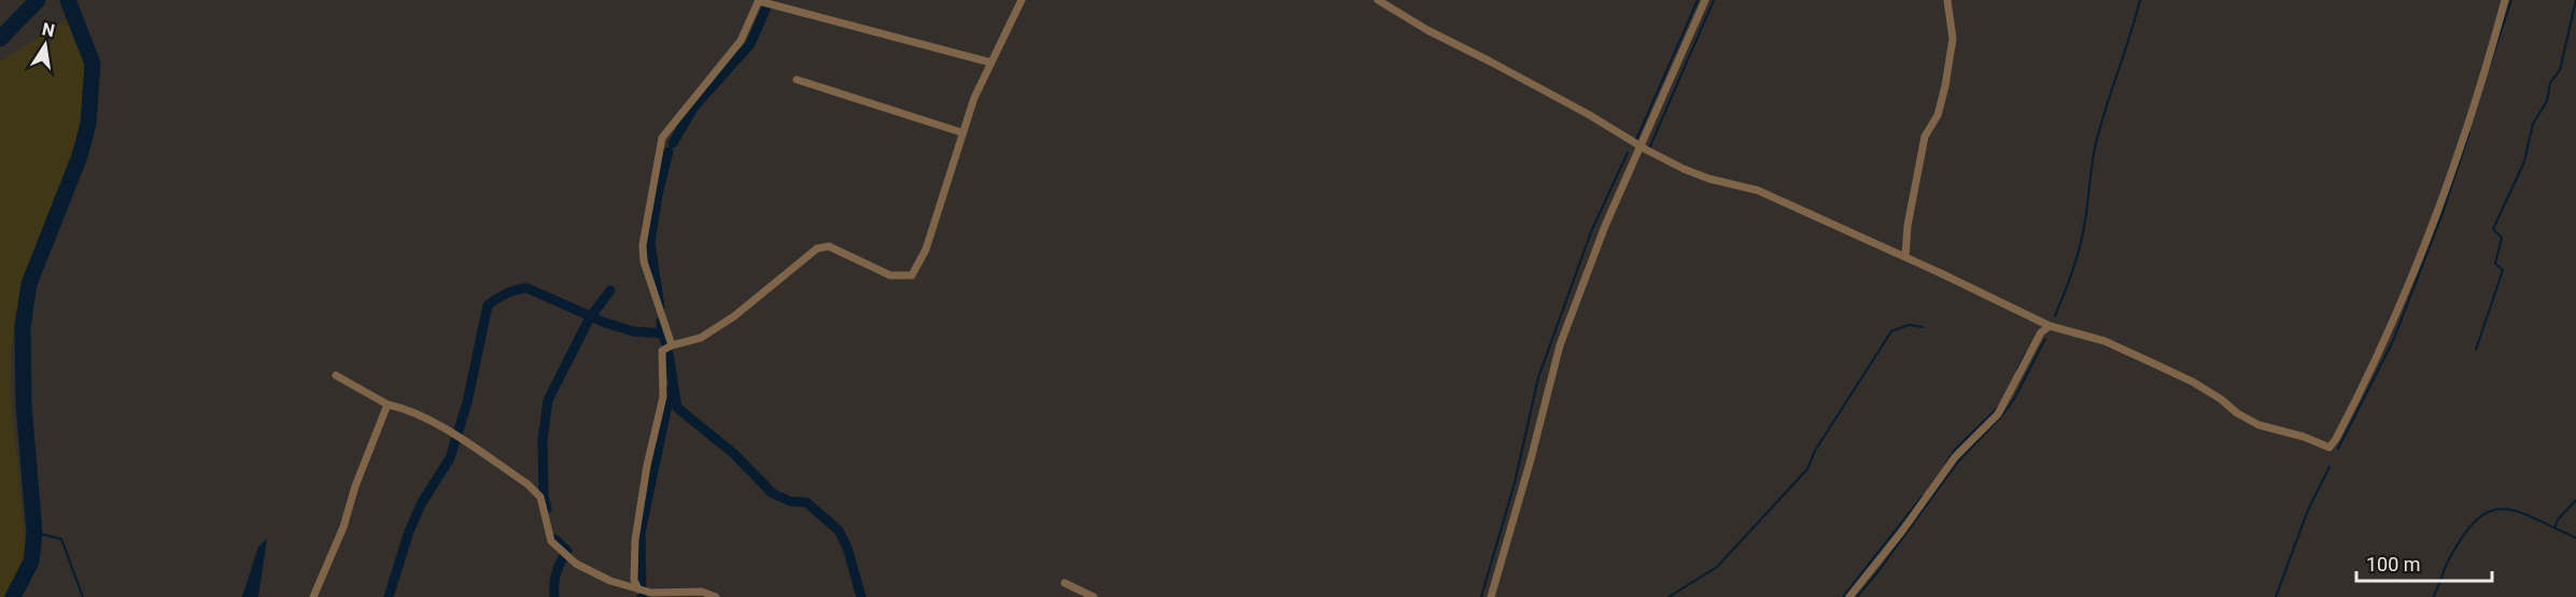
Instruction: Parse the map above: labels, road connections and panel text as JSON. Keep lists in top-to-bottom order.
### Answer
{
  "scale_bar": "100 m",
  "north": "top"
}
